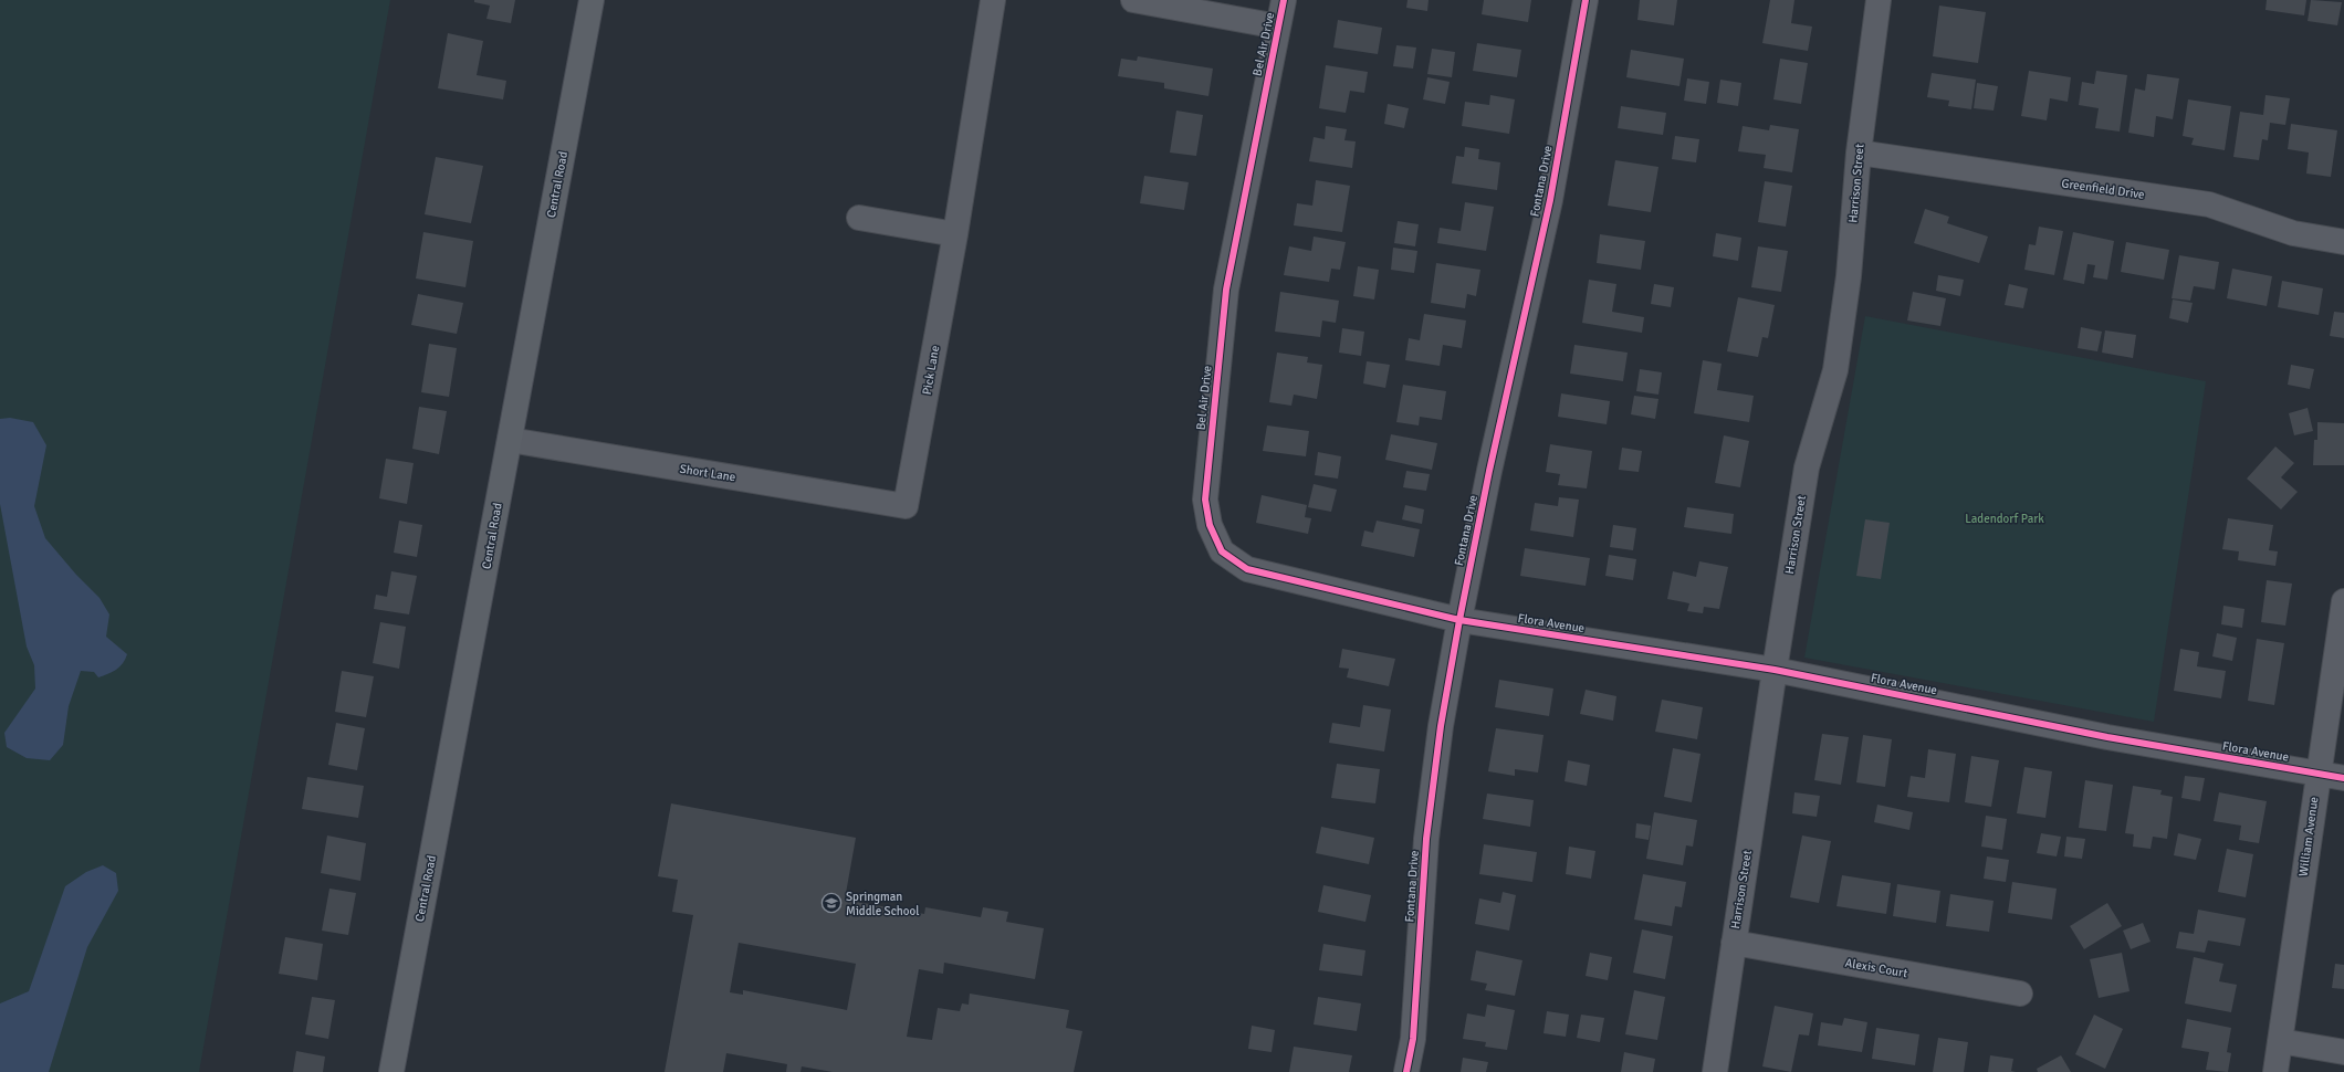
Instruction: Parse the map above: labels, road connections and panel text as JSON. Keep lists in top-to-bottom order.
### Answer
{
  "streets": {
    "main road": ["Central Road"],
    "street": [
      "Bel Air Drive",
      "Fontana Drive",
      "Harrison Street",
      "Greenfield Drive",
      "Pick Lane",
      "Short Lane",
      "Flora Avenue",
      "William Avenue",
      "Alexis Court"
    ]
  },
  "crossings": [
    ["Bel Air Drive", "Fontana Drive"],
    ["Bel Air Drive", "Flora Avenue"],
    ["Fontana Drive", "Flora Avenue"],
    ["Harrison Street", "Greenfield Drive"],
    ["Harrison Street", "Flora Avenue"],
    ["Harrison Street", "Alexis Court"],
    ["Central Road", "Short Lane"],
    ["Pick Lane", "Short Lane"],
    ["Flora Avenue", "William Avenue"]
  ],
  "parks": ["Ladendorf Park"],
  "places": {
    "school or university": ["Springman Middle School"]
  }
}
